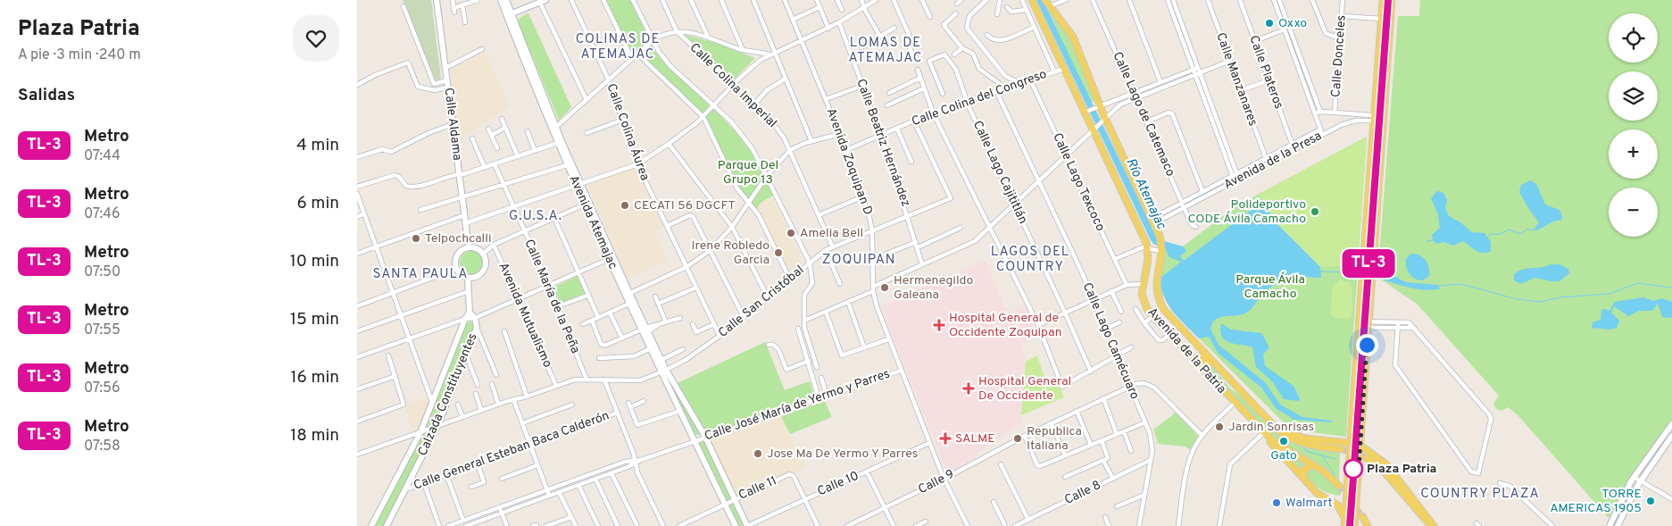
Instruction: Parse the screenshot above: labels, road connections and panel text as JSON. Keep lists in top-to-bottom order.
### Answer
{
  "streets": {
    "main road": [
      "Calle Aldama",
      "Avenida Atemajac",
      "Avenida de la Patria",
      "Calzada Constituyentes"
    ],
    "street": [
      "Calle Donceles",
      "Calle Plateros",
      "Calle Manzanares",
      "Calle Colina Imperial",
      "Calle Colina del Congreso",
      "Calle Lago de Catemaco",
      "Calle Colina Áurea",
      "Calle Beatriz Hernández",
      "Avenida de la Presa",
      "Avenida Zoquipan D",
      "Calle Lago Cajititlán",
      "Calle Lago Texcoco",
      "Calle María de la Peña",
      "Calle San Cristóbal",
      "Avenida Mutualismo",
      "Calle Lago Camécuaro",
      "Calle José María de Yermo y Parres",
      "Calle General Esteban Baca Calderón",
      "Calle 9",
      "Calle 10",
      "Calle 11",
      "Calle 8"
    ]
  },
  "crossings": [
    ["Calle Donceles", "Avenida de la Presa"],
    ["Calle Plateros", "Avenida de la Presa"],
    ["Calle Manzanares", "Avenida de la Presa"],
    ["Calle Colina Imperial", "Calle San Cristóbal"],
    ["Calle Colina del Congreso", "Calle Beatriz Hernández"],
    ["Calle Colina del Congreso", "Avenida Zoquipan D"],
    ["Calle Colina del Congreso", "Calle Lago Cajititlán"],
    ["Calle Colina del Congreso", "Calle Lago Texcoco"],
    ["Calle Colina del Congreso", "Calle San Cristóbal"],
    ["Calle Colina del Congreso", "Calle Lago Camécuaro"],
    ["Calle Colina del Congreso", "Avenida de la Patria"],
    ["Calle Lago de Catemaco", "Avenida de la Presa"],
    ["Calle Colina Áurea", "Calle San Cristóbal"],
    ["Calle Beatriz Hernández", "Calle San Cristóbal"],
    ["Avenida de la Presa", "Avenida de la Patria"],
    ["Avenida Zoquipan D", "Calle San Cristóbal"],
    ["Avenida Zoquipan D", "Calle José María de Yermo y Parres"],
    ["Avenida Zoquipan D", "Calle 9"],
    ["Avenida Zoquipan D", "Calle 10"],
    ["Avenida Atemajac", "Calle San Cristóbal"],
    ["Avenida Atemajac", "Calle José María de Yermo y Parres"],
    ["Avenida Atemajac", "Calle 10"],
    ["Avenida Atemajac", "Calle 11"],
    ["Calle María de la Peña", "Calle San Cristóbal"],
    ["Calle San Cristóbal", "Avenida Mutualismo"],
    ["Calle San Cristóbal", "Calzada Constituyentes"],
    ["Calle Lago Camécuaro", "Calle 9"],
    ["Calle Lago Camécuaro", "Calle 8"],
    ["Calzada Constituyentes", "Calle General Esteban Baca Calderón"],
    ["Calle 10", "Calle 11"]
  ],
  "districts": [
    "COLINAS DE ATEMAJAC",
    "LOMAS DE ATEMAJAC",
    "G.U.S.A.",
    "LAGOS DEL COUNTRY",
    "ZOQUIPAN",
    "SANTA PAULA",
    "COUNTRY PLAZA"
  ],
  "water": ["Río Atemajac"],
  "parks": ["Parque Del Grupo 13", "Parque Ávila Camacho"],
  "places": {
    "other": [
      "Oxxo",
      "CECATI 56 DGCFT",
      "Polideportivo CODE Ávila Camacho",
      "Amelia Bell",
      "Telpochcalli",
      "Irene Robledo Garcia",
      "Hermenegildo Galeana",
      "Jardin Sonrisas",
      "Republica Italiana",
      "Gato",
      "Jose Ma De Yermo Y Parres",
      "Plaza Patria",
      "TORRE AMERICAS 1905",
      "Walmart"
    ],
    "health": ["Hospital General de Occidente Zoquipan", "Hospital General De Occidente", "SALME"]
  },
  "lines": ["metro line TL-3"],
  "page": {
    "heading": [
      ["Plaza Patria", "A pie · 3 min · 240 m"],
      "Salidas"
    ],
    "on_map": "TL-3",
    "map_buttons": ["+", "−"],
    "list": [
      {
        "mark": "TL-3",
        "name": "Metro",
        "note": "07:44",
        "value": "4 min"
      },
      {
        "mark": "TL-3",
        "name": "Metro",
        "note": "07:46",
        "value": "6 min"
      },
      {
        "mark": "TL-3",
        "name": "Metro",
        "note": "07:50",
        "value": "10 min"
      },
      {
        "mark": "TL-3",
        "name": "Metro",
        "note": "07:55",
        "value": "15 min"
      },
      {
        "mark": "TL-3",
        "name": "Metro",
        "note": "07:56",
        "value": "16 min"
      },
      {
        "mark": "TL-3",
        "name": "Metro",
        "note": "07:58",
        "value": "18 min"
      }
    ]
  }
}
